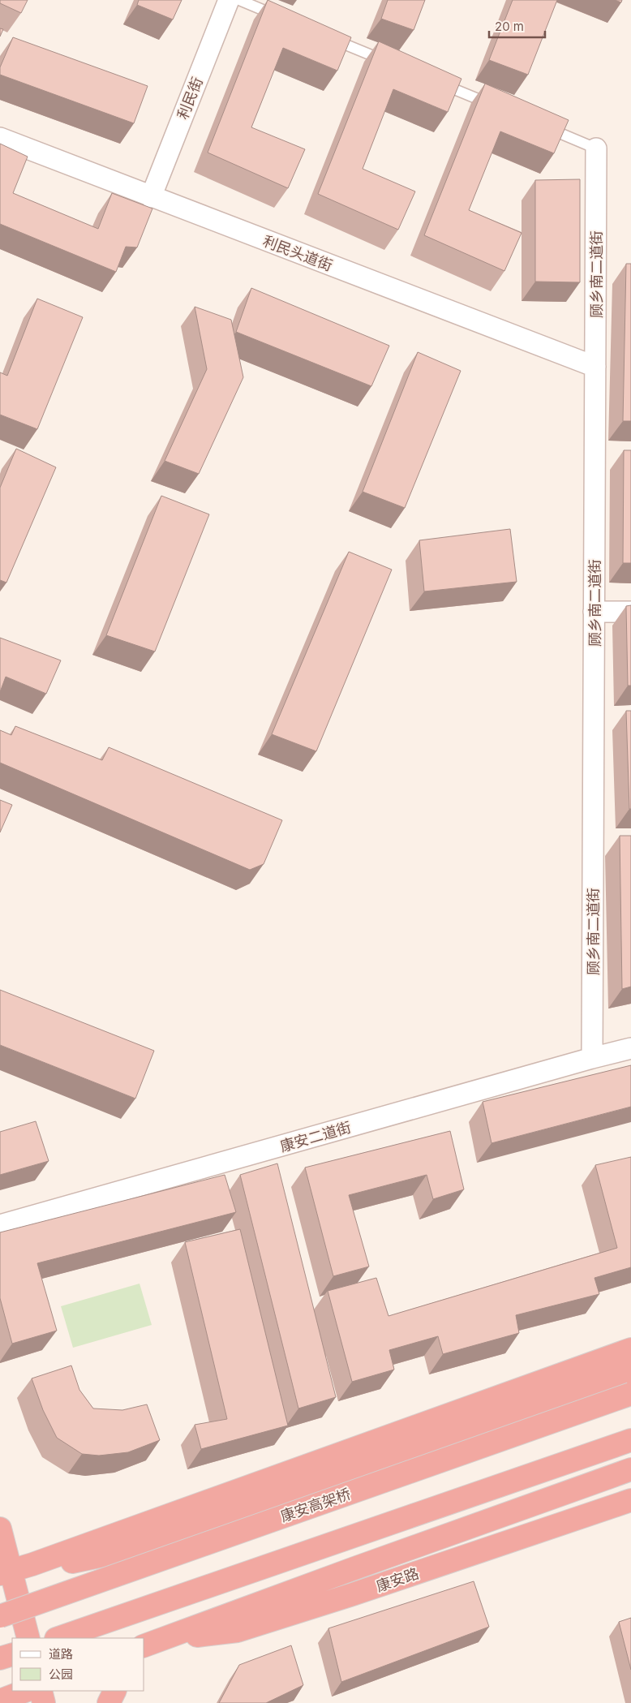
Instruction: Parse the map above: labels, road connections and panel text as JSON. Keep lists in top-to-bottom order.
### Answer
{
  "streets": {
    "highway": ["康安高架桥", "康安路"],
    "street": [
      "利民街",
      "利民头道街",
      "顾乡南二道街",
      "康安二道街"
    ]
  },
  "crossings": [
    ["利民街", "利民头道街"],
    ["利民头道街", "顾乡南二道街"],
    ["顾乡南二道街", "康安二道街"]
  ],
  "legend": ["道路", "公园"],
  "scale_bar": "20 m"
}
